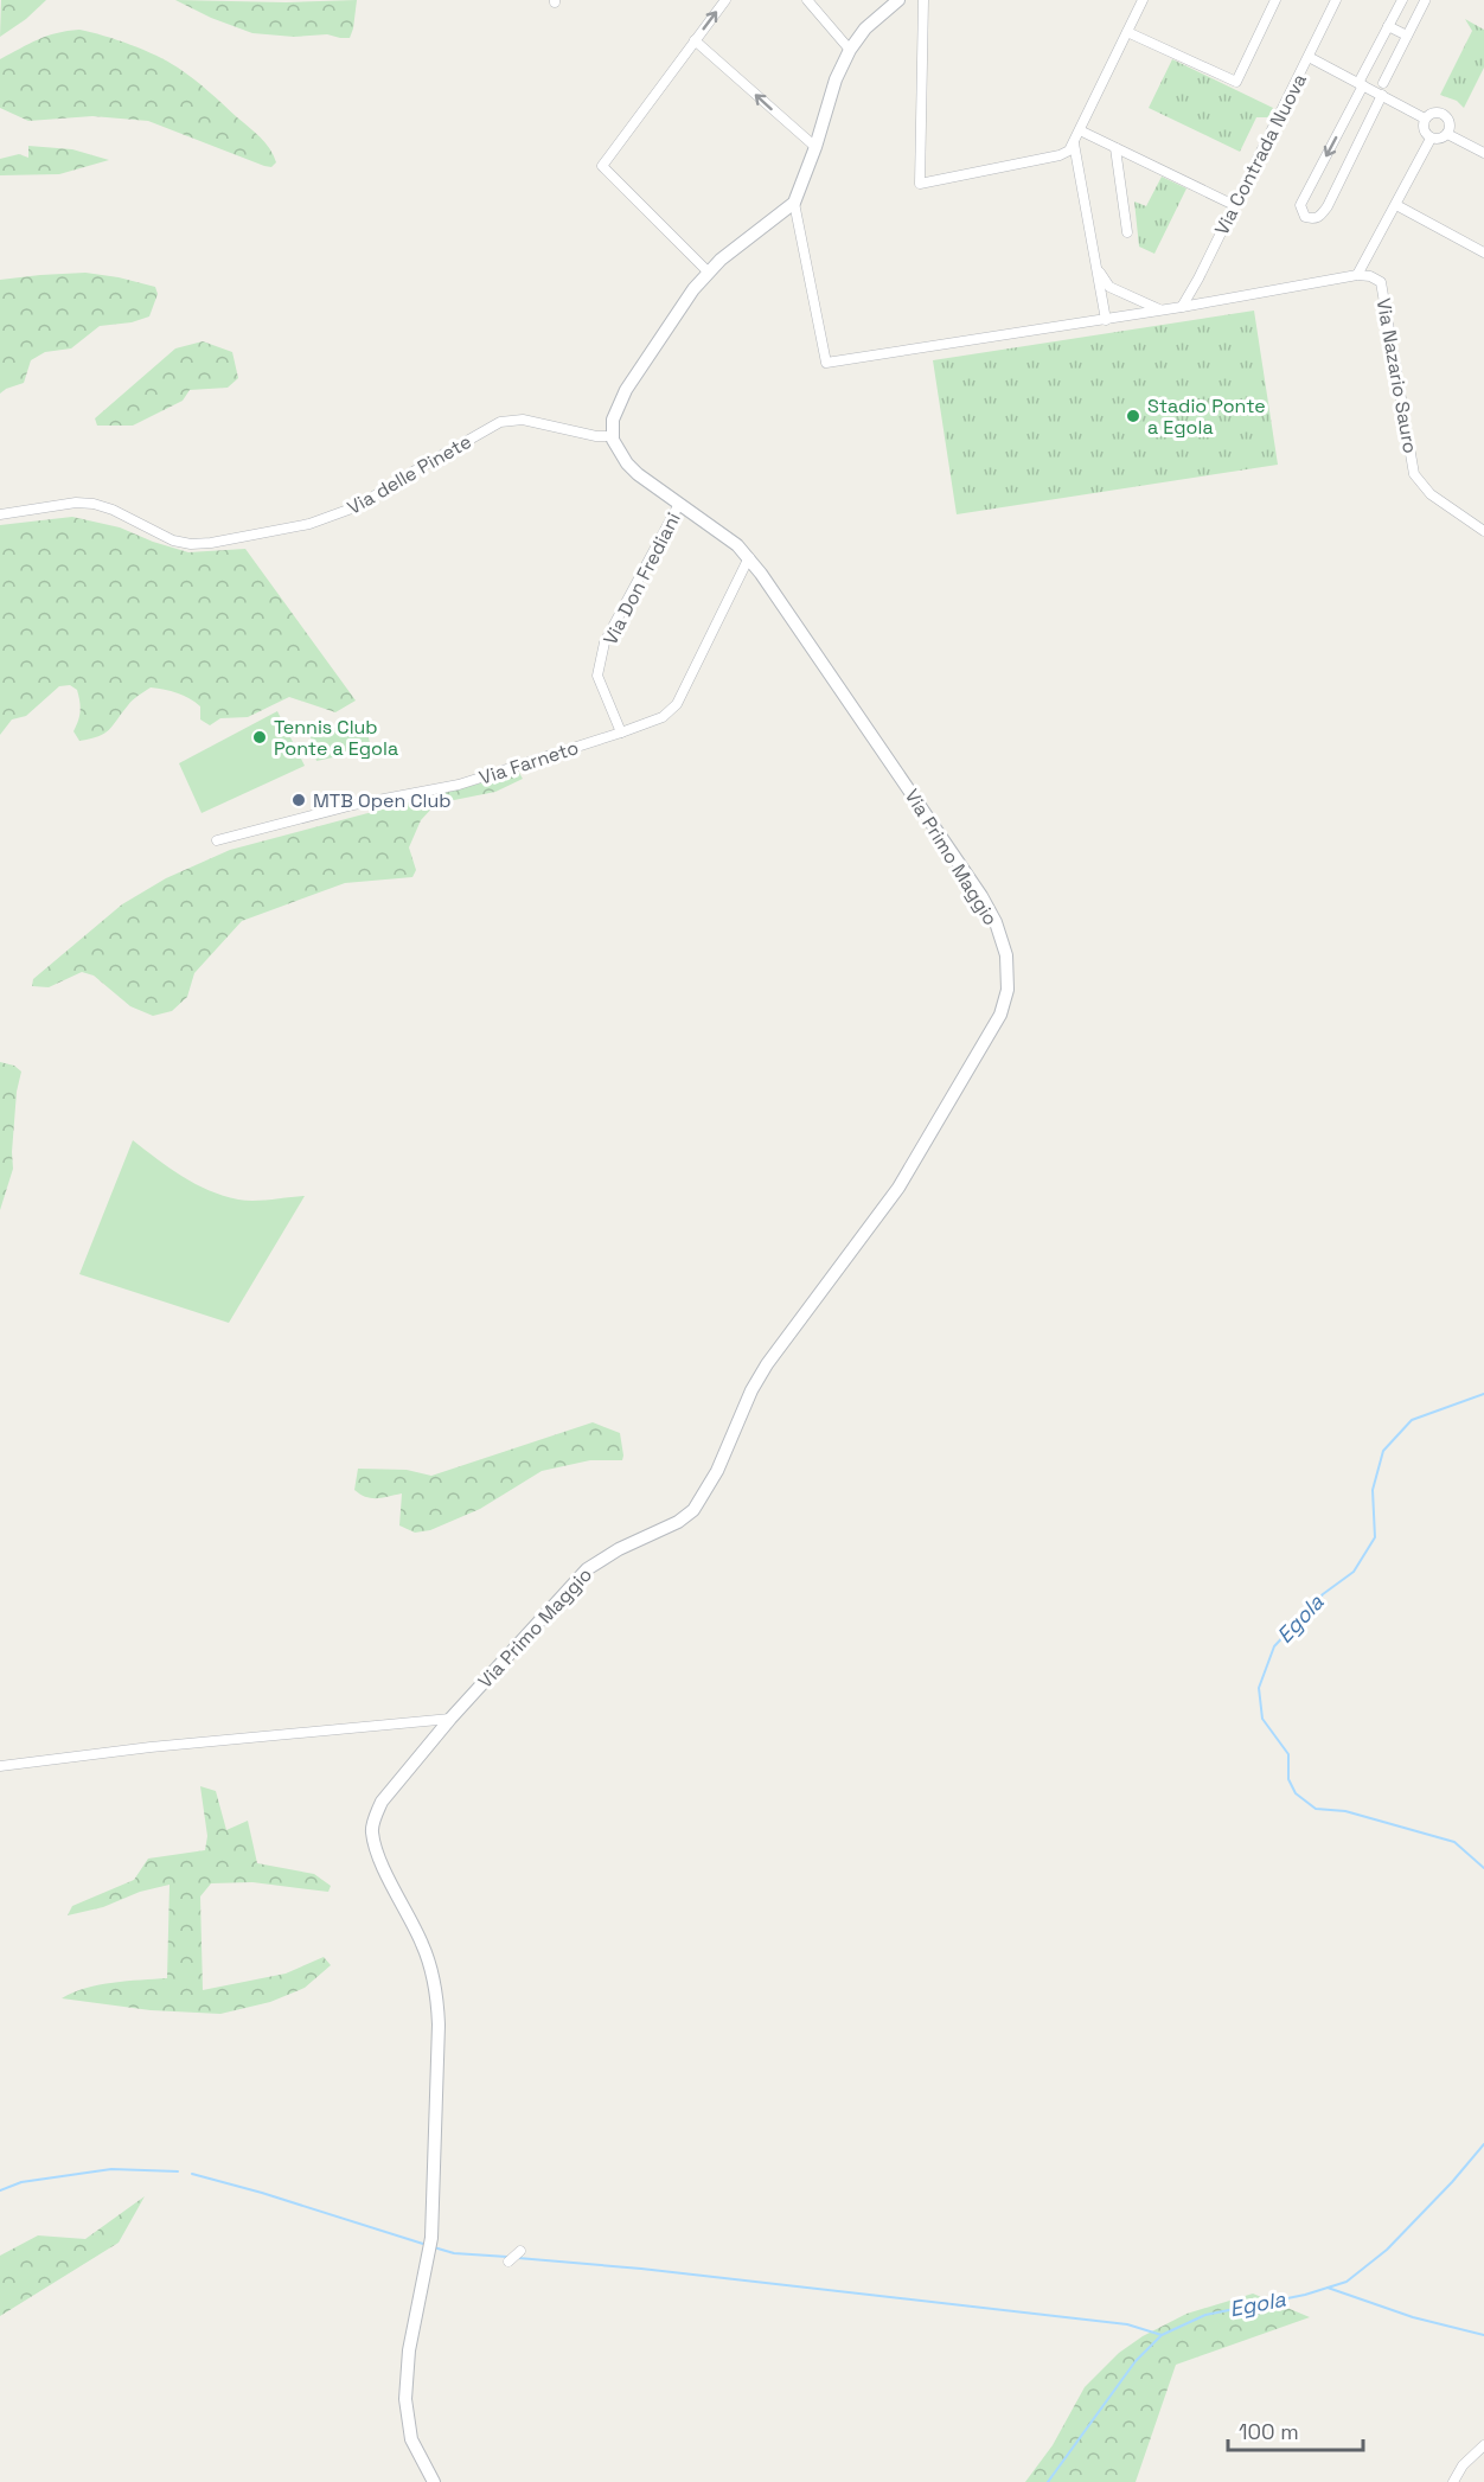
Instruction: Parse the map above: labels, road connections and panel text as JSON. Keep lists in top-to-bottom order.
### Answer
{
  "streets": {
    "street": [
      "Via Contrada Nuova",
      "Via Nazario Sauro",
      "Via delle Pinete",
      "Via Don Frediani",
      "Via Farneto",
      "Via Primo Maggio"
    ]
  },
  "crossings": [
    ["Via delle Pinete", "Via Primo Maggio"],
    ["Via Don Frediani", "Via Farneto"],
    ["Via Don Frediani", "Via Primo Maggio"],
    ["Via Farneto", "Via Primo Maggio"]
  ],
  "water": ["Egola"],
  "places": ["Stadio Ponte a Egola", "Tennis Club Ponte a Egola", "MTB Open Club"],
  "scale_bar": "100 m"
}
